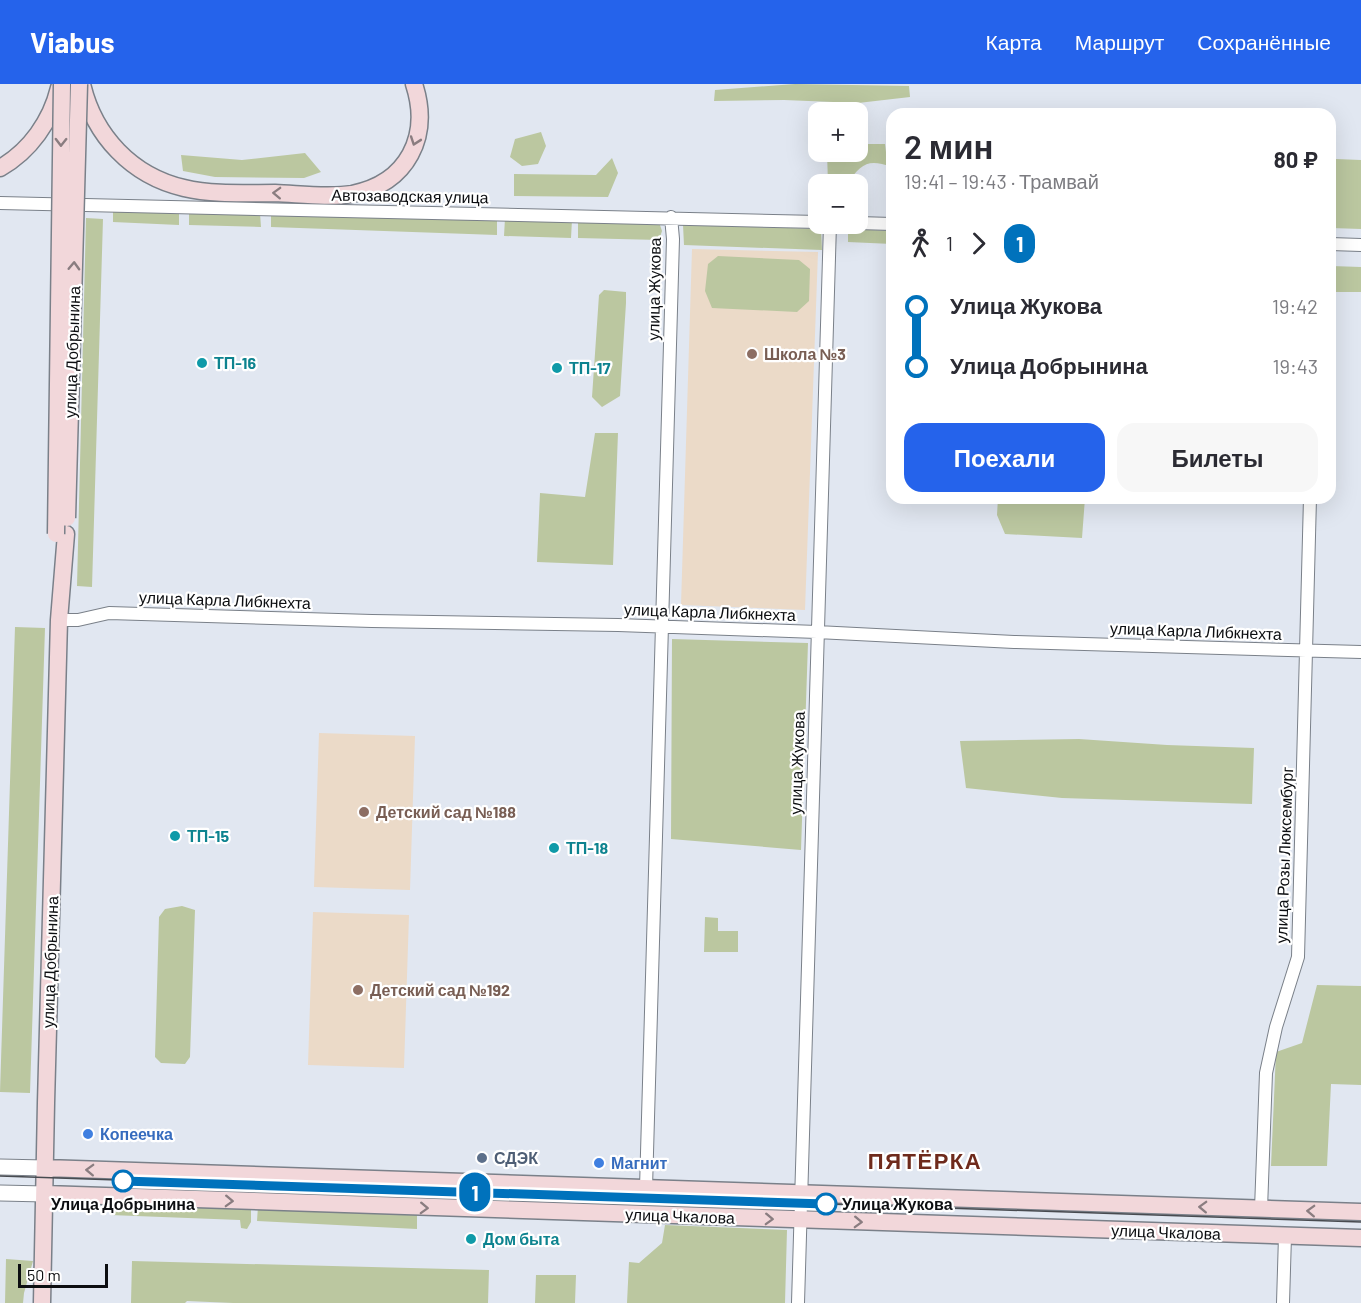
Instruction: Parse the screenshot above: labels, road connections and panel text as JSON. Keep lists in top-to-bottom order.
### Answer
{
  "streets": {
    "main road": ["улица Добрынина", "улица Чкалова"],
    "street": [
      "Автозаводская улица",
      "улица Жукова",
      "улица Карла Либкнехта",
      "улица Розы Люксембург"
    ]
  },
  "crossings": [
    ["Автозаводская улица", "улица Жукова"],
    ["улица Жукова", "улица Карла Либкнехта"],
    ["улица Жукова", "улица Чкалова"],
    ["улица Добрынина", "улица Карла Либкнехта"],
    ["улица Добрынина", "улица Чкалова"],
    ["улица Карла Либкнехта", "улица Розы Люксембург"],
    ["улица Розы Люксембург", "улица Чкалова"]
  ],
  "districts": ["ПЯТЁРКА"],
  "places": [
    "Школа №3",
    "ТП-16",
    "ТП-17",
    "Детский сад №188",
    "ТП-15",
    "ТП-18",
    "Детский сад №192",
    "Копеечка",
    "СДЭК",
    "Магнит",
    "Улица Добрынина",
    "Улица Жукова",
    "Дом быта"
  ],
  "lines": ["tram line 1"],
  "scale_bar": "50 m",
  "page": {
    "header": "Viabus",
    "nav": ["Карта", "Маршрут", "Сохранённые"],
    "on_map": "1",
    "map_buttons": ["+", "−"],
    "heading": ["2 мин", "19:41 – 19:43 · Трамвай", "80 ₽"],
    "legs": ["1", "1"],
    "list": [
      {
        "name": "Улица Жукова",
        "value": "19:42"
      },
      {
        "name": "Улица Добрынина",
        "value": "19:43"
      }
    ],
    "buttons": ["Поехали", "Билеты"],
    "scale": "50 m"
  }
}
